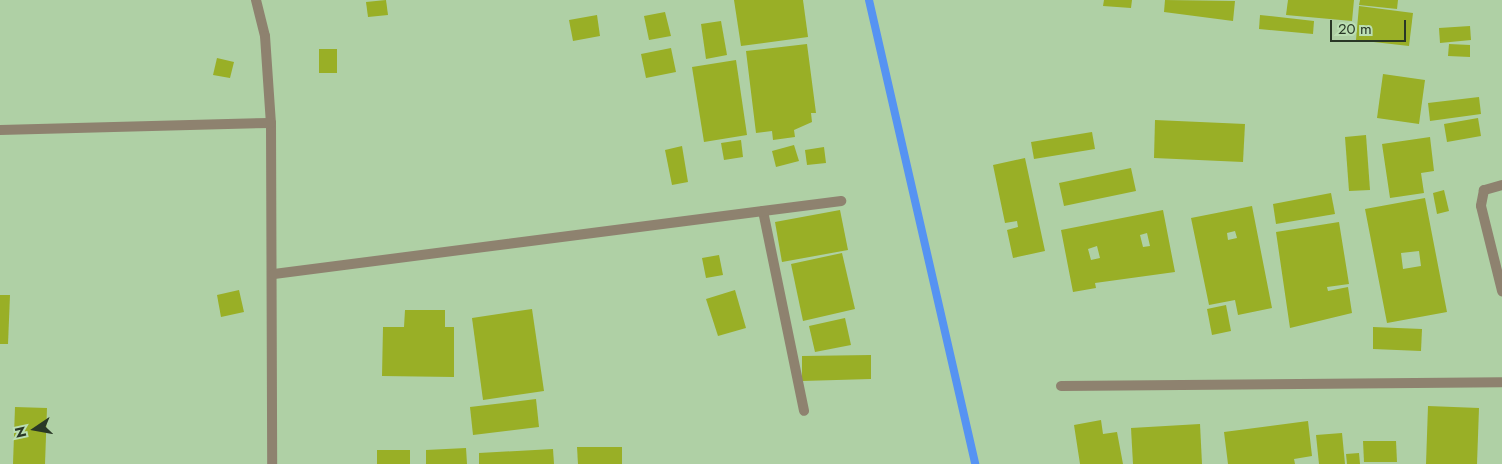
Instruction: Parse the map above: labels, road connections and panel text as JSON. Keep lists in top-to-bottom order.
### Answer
{
  "scale_bar": "20 m",
  "north": "left"
}
